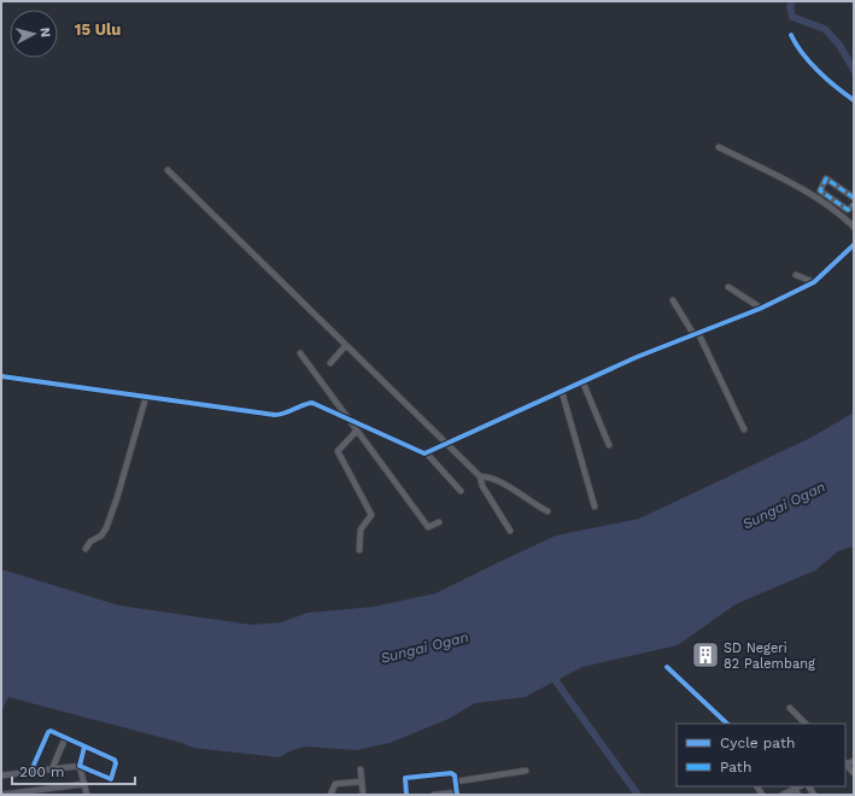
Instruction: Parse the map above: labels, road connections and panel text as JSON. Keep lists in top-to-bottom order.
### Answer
{
  "districts": ["15 Ulu"],
  "water": ["Sungai Ogan"],
  "places": {
    "building": ["SD Negeri 82 Palembang"]
  },
  "legend": ["Cycle path", "Path"],
  "scale_bar": "200 m",
  "north": "right"
}
